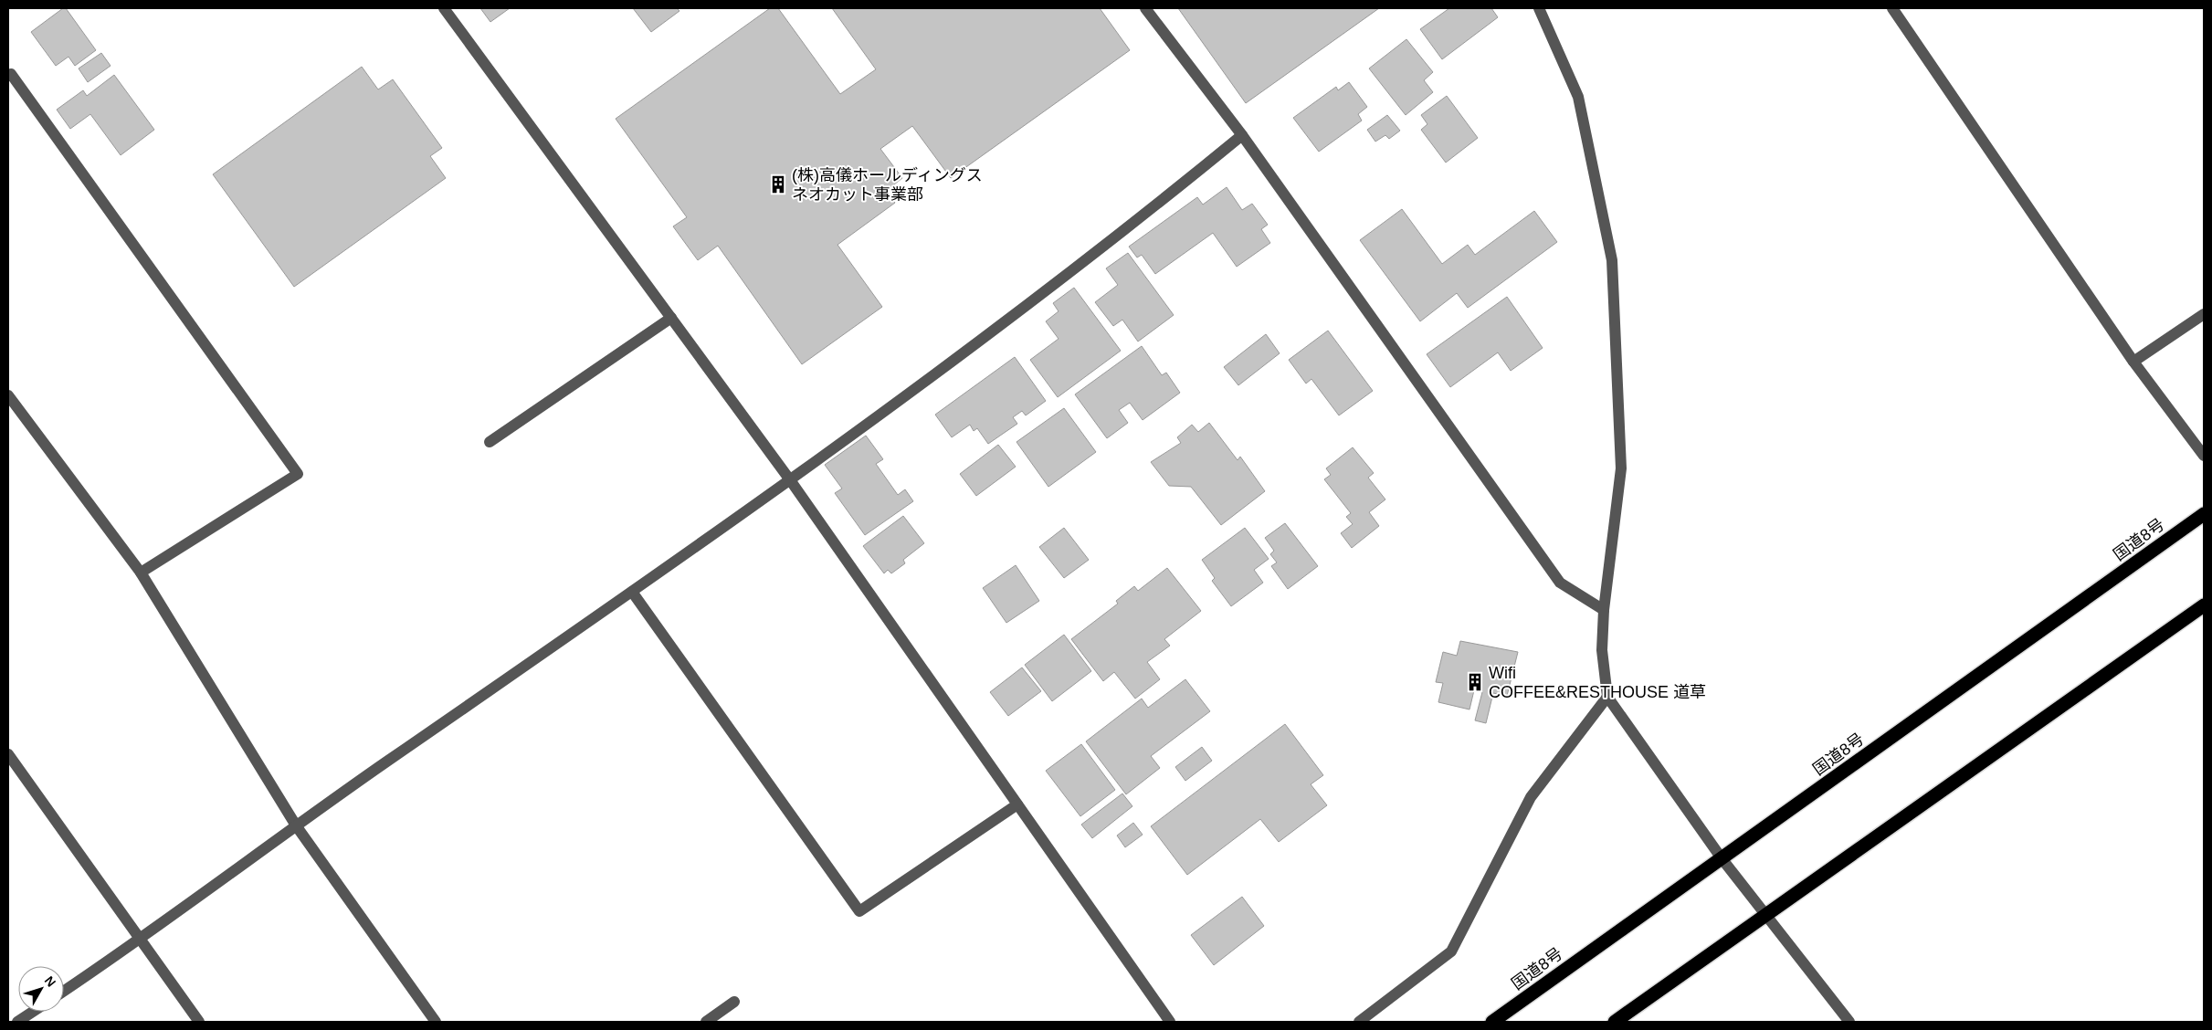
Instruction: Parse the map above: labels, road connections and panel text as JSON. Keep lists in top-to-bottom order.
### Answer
{
  "streets": {
    "highway": ["国道8号"]
  },
  "places": {
    "building": ["(株)高儀ホールディングス ネオカット事業部", "Wifi COFFEE&RESTHOUSE 道草"]
  },
  "north": "top right"
}
